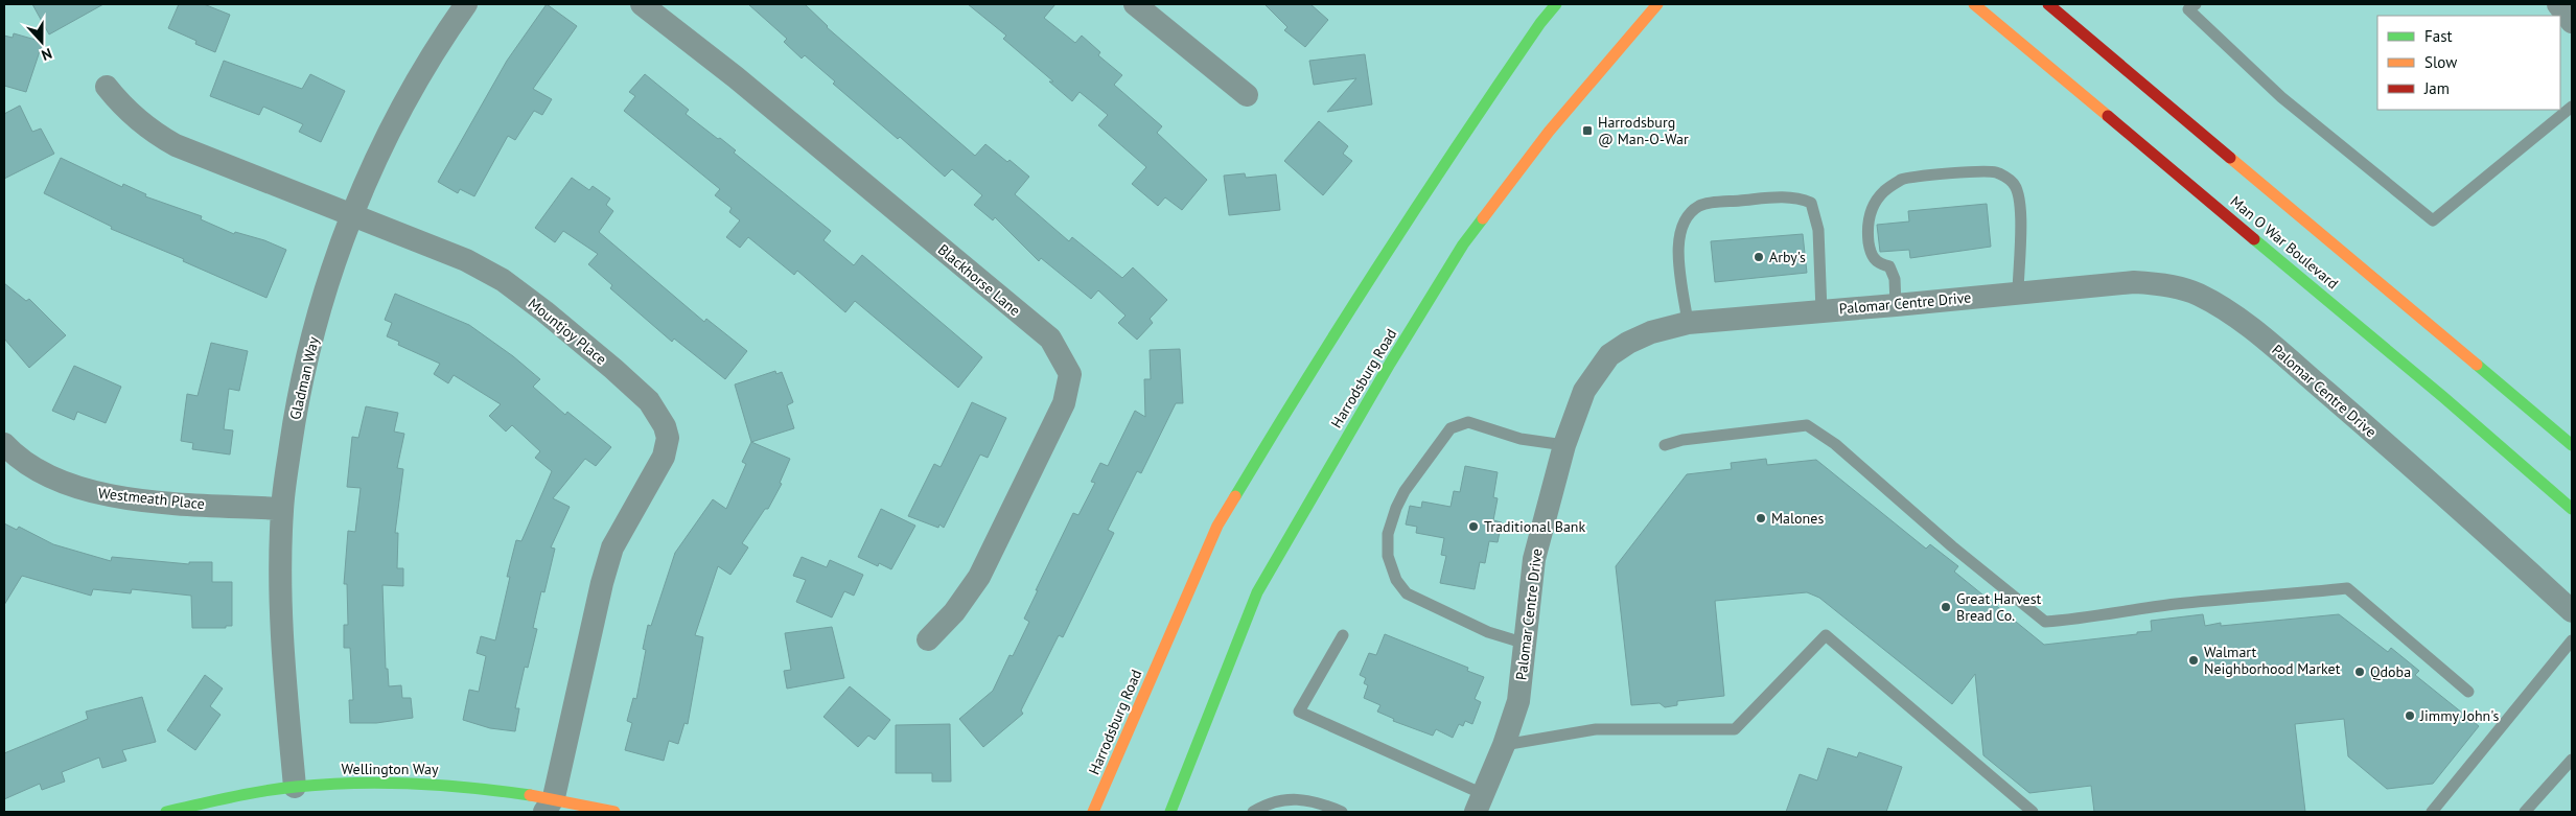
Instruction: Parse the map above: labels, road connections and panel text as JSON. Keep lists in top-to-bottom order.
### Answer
{
  "streets": {
    "main road": ["Man O War Boulevard", "Harrodsburg Road", "Wellington Way"],
    "street": [
      "Blackhorse Lane",
      "Palomar Centre Drive",
      "Mountjoy Place",
      "Gladman Way",
      "Westmeath Place"
    ]
  },
  "crossings": [
    ["Mountjoy Place", "Gladman Way"],
    ["Mountjoy Place", "Wellington Way"],
    ["Gladman Way", "Westmeath Place"],
    ["Gladman Way", "Wellington Way"]
  ],
  "places": {
    "transit": ["Harrodsburg @ Man-O-War"],
    "other": [
      "Arby's",
      "Malones",
      "Traditional Bank",
      "Great Harvest Bread Co.",
      "Walmart Neighborhood Market",
      "Qdoba",
      "Jimmy John's"
    ]
  },
  "legend": ["Fast", "Slow", "Jam"],
  "north": "bottom"
}
